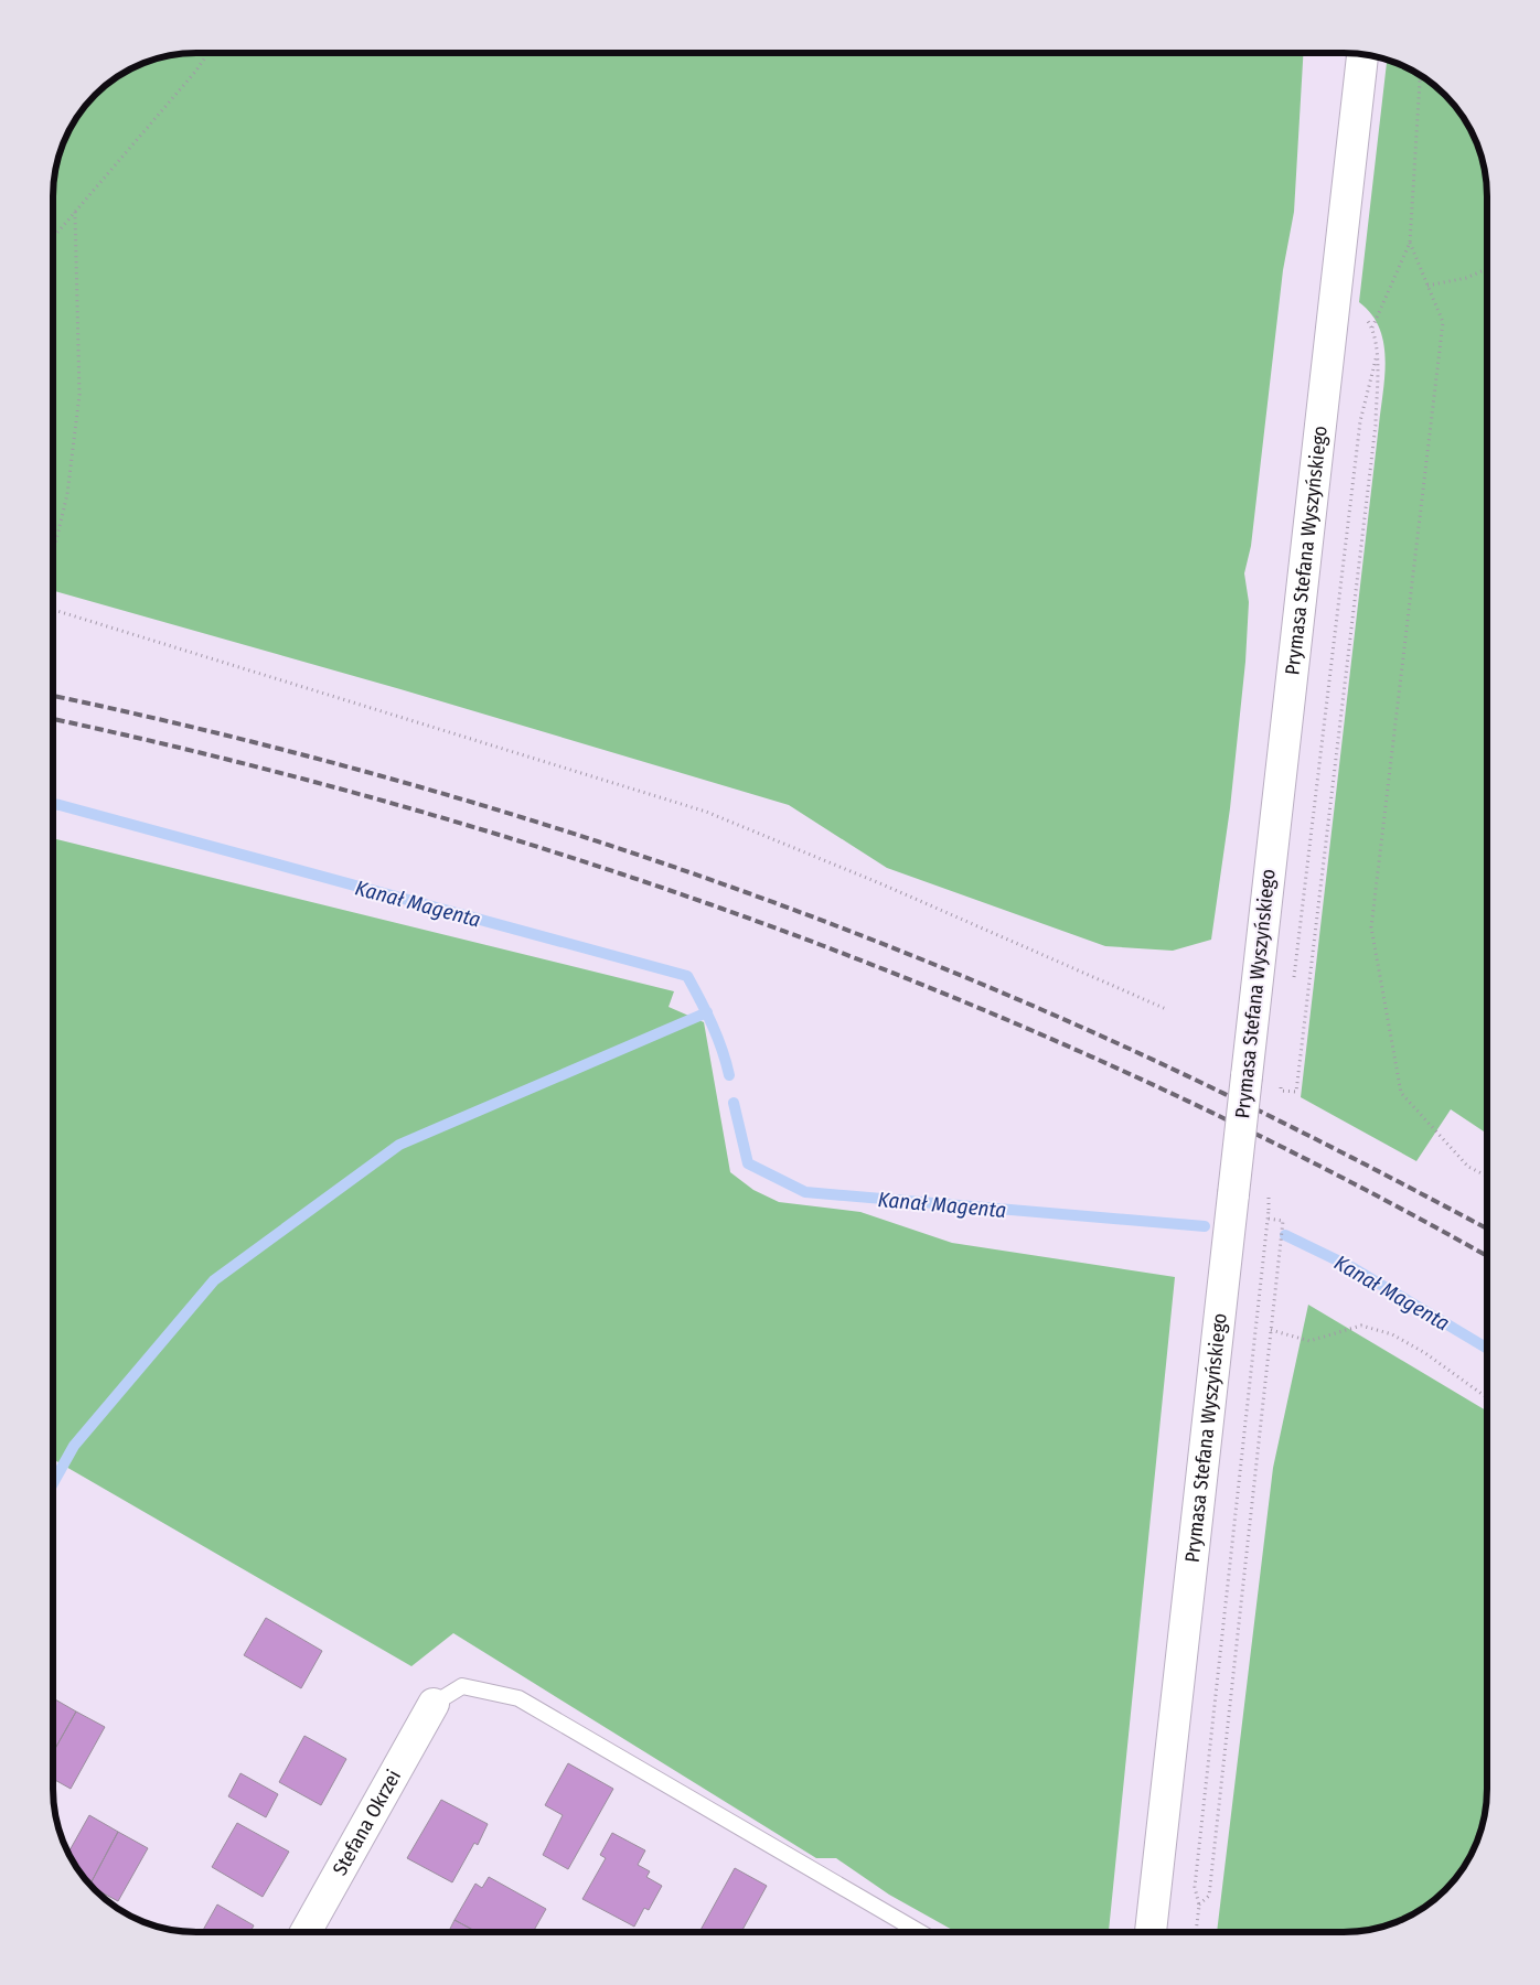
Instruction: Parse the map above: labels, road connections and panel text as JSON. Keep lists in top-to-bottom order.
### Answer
{
  "streets": {
    "main road": ["Prymasa Stefana Wyszyńskiego", "Stefana Okrzei"]
  },
  "water": ["Kanał Magenta"]
}
